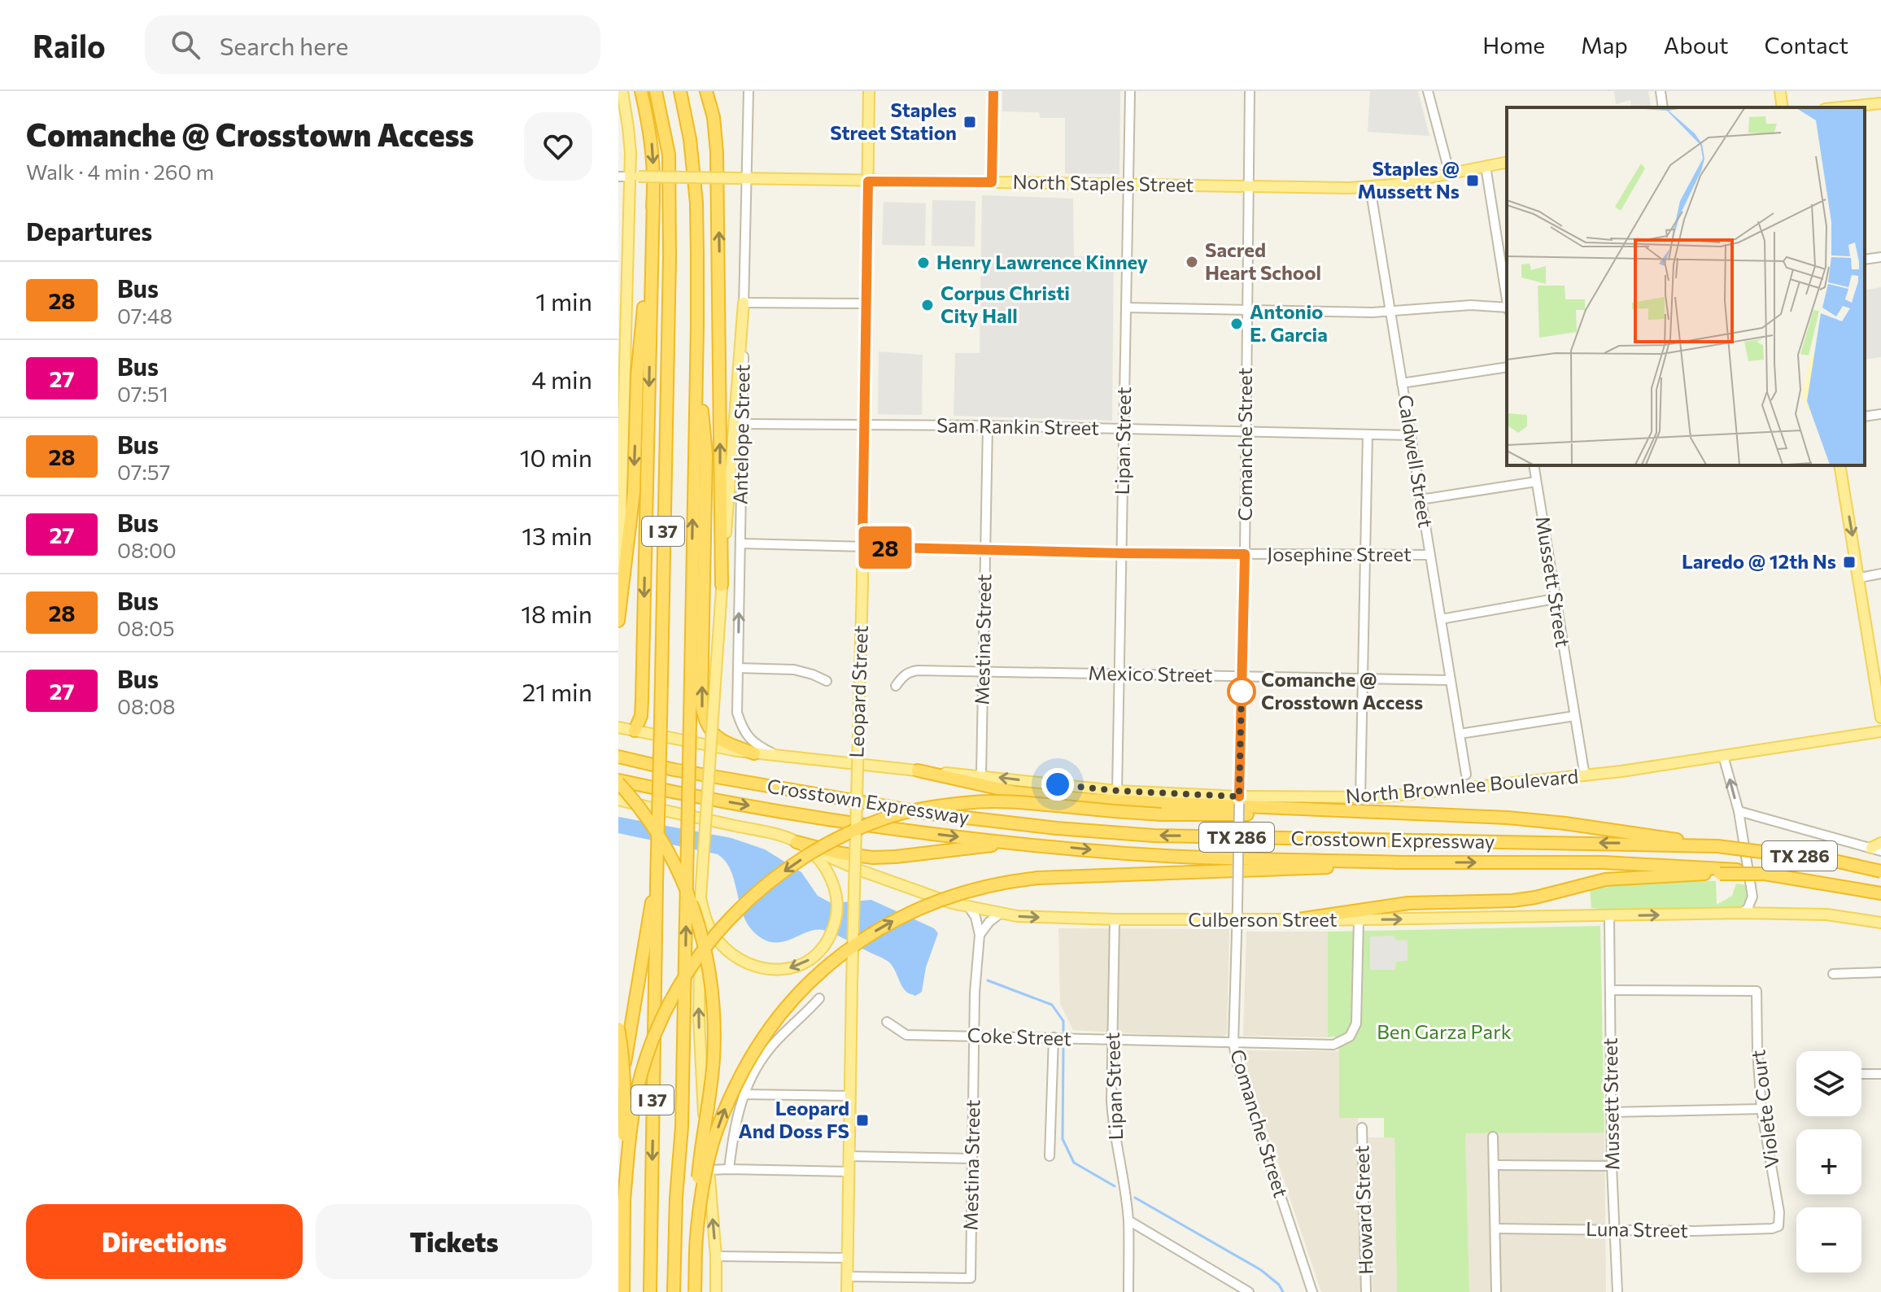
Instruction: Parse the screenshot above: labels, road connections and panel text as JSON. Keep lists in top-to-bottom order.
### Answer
{
  "streets": {
    "highway": ["I 37", "Crosstown Expressway", "TX 286"],
    "main road": [
      "North Staples Street",
      "Leopard Street",
      "North Brownlee Boulevard",
      "Culberson Street"
    ],
    "street": [
      "Sam Rankin Street",
      "Antelope Street",
      "Lipan Street",
      "Comanche Street",
      "Caldwell Street",
      "Josephine Street",
      "Mussett Street",
      "Mestina Street",
      "Mexico Street",
      "Coke Street",
      "Violete Court",
      "Howard Street",
      "Luna Street"
    ]
  },
  "crossings": [
    ["North Staples Street", "Antelope Street"],
    ["North Staples Street", "Lipan Street"],
    ["North Staples Street", "Comanche Street"],
    ["North Staples Street", "Caldwell Street"],
    ["North Staples Street", "Leopard Street"],
    ["Sam Rankin Street", "Antelope Street"],
    ["Sam Rankin Street", "Lipan Street"],
    ["Sam Rankin Street", "Comanche Street"],
    ["Sam Rankin Street", "Caldwell Street"],
    ["Sam Rankin Street", "Mestina Street"],
    ["Sam Rankin Street", "Leopard Street"],
    ["Antelope Street", "Josephine Street"],
    ["Antelope Street", "North Brownlee Boulevard"],
    ["Lipan Street", "Josephine Street"],
    ["Lipan Street", "Mexico Street"],
    ["Lipan Street", "North Brownlee Boulevard"],
    ["Lipan Street", "Culberson Street"],
    ["Lipan Street", "Coke Street"],
    ["Comanche Street", "Josephine Street"],
    ["Comanche Street", "Mexico Street"],
    ["Comanche Street", "North Brownlee Boulevard"],
    ["Comanche Street", "Culberson Street"],
    ["Comanche Street", "Coke Street"],
    ["Caldwell Street", "Josephine Street"],
    ["Caldwell Street", "Mexico Street"],
    ["Josephine Street", "Mestina Street"],
    ["Josephine Street", "Leopard Street"],
    ["Mussett Street", "North Brownlee Boulevard"],
    ["Mussett Street", "Culberson Street"],
    ["Mussett Street", "Violete Court"],
    ["Mussett Street", "Luna Street"],
    ["Mestina Street", "Mexico Street"],
    ["Mestina Street", "Leopard Street"],
    ["Mestina Street", "North Brownlee Boulevard"],
    ["Mestina Street", "Culberson Street"],
    ["Mestina Street", "Coke Street"],
    ["Crosstown Expressway", "TX 286"],
    ["Culberson Street", "Coke Street"],
    ["Violete Court", "Luna Street"]
  ],
  "one_way": ["Culberson Street"],
  "parks": ["Ben Garza Park"],
  "places": {
    "transit": [
      "Staples Street Station",
      "Staples @ Mussett Ns",
      "Laredo @ 12th Ns",
      "Leopard And Doss FS"
    ],
    "other": [
      "Sacred Heart School",
      "Henry Lawrence Kinney",
      "Corpus Christi City Hall",
      "Antonio E. Garcia",
      "Comanche @ Crosstown Access"
    ]
  },
  "lines": ["bus line 28"],
  "page": {
    "header": "Railo",
    "search": "Search here",
    "nav": [
      "Home",
      "Map",
      "About",
      "Contact"
    ],
    "heading": [
      ["Comanche @ Crosstown Access", "Walk · 4 min · 260 m"],
      "Departures"
    ],
    "on_map": "28",
    "list": [
      {
        "mark": "28",
        "name": "Bus",
        "note": "07:48",
        "value": "1 min"
      },
      {
        "mark": "27",
        "name": "Bus",
        "note": "07:51",
        "value": "4 min"
      },
      {
        "mark": "28",
        "name": "Bus",
        "note": "07:57",
        "value": "10 min"
      },
      {
        "mark": "27",
        "name": "Bus",
        "note": "08:00",
        "value": "13 min"
      },
      {
        "mark": "28",
        "name": "Bus",
        "note": "08:05",
        "value": "18 min"
      },
      {
        "mark": "27",
        "name": "Bus",
        "note": "08:08",
        "value": "21 min"
      }
    ],
    "map_buttons": ["+", "−"],
    "buttons": ["Directions", "Tickets"]
  }
}
